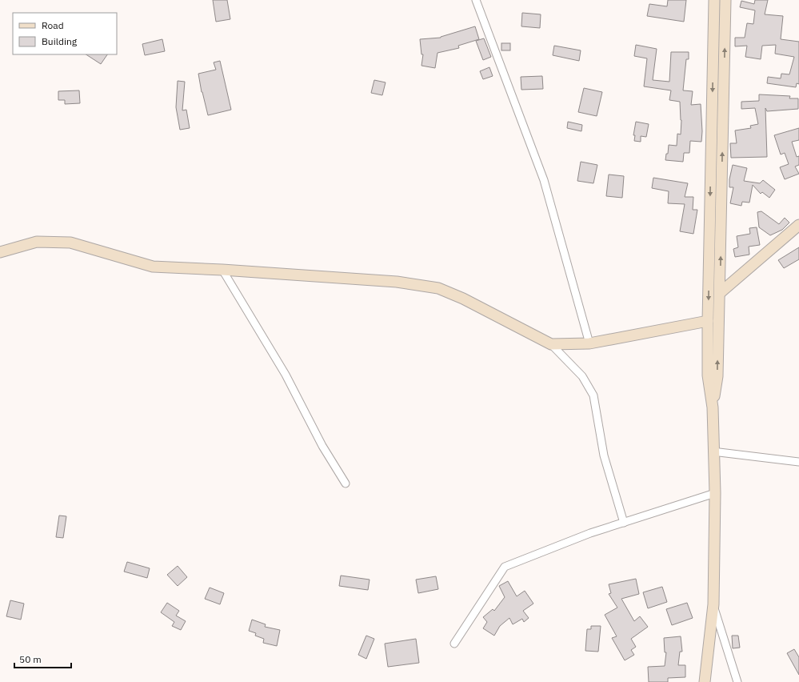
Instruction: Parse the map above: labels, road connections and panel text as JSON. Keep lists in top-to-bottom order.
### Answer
{
  "legend": ["Road", "Building"],
  "scale_bar": "50 m"
}
